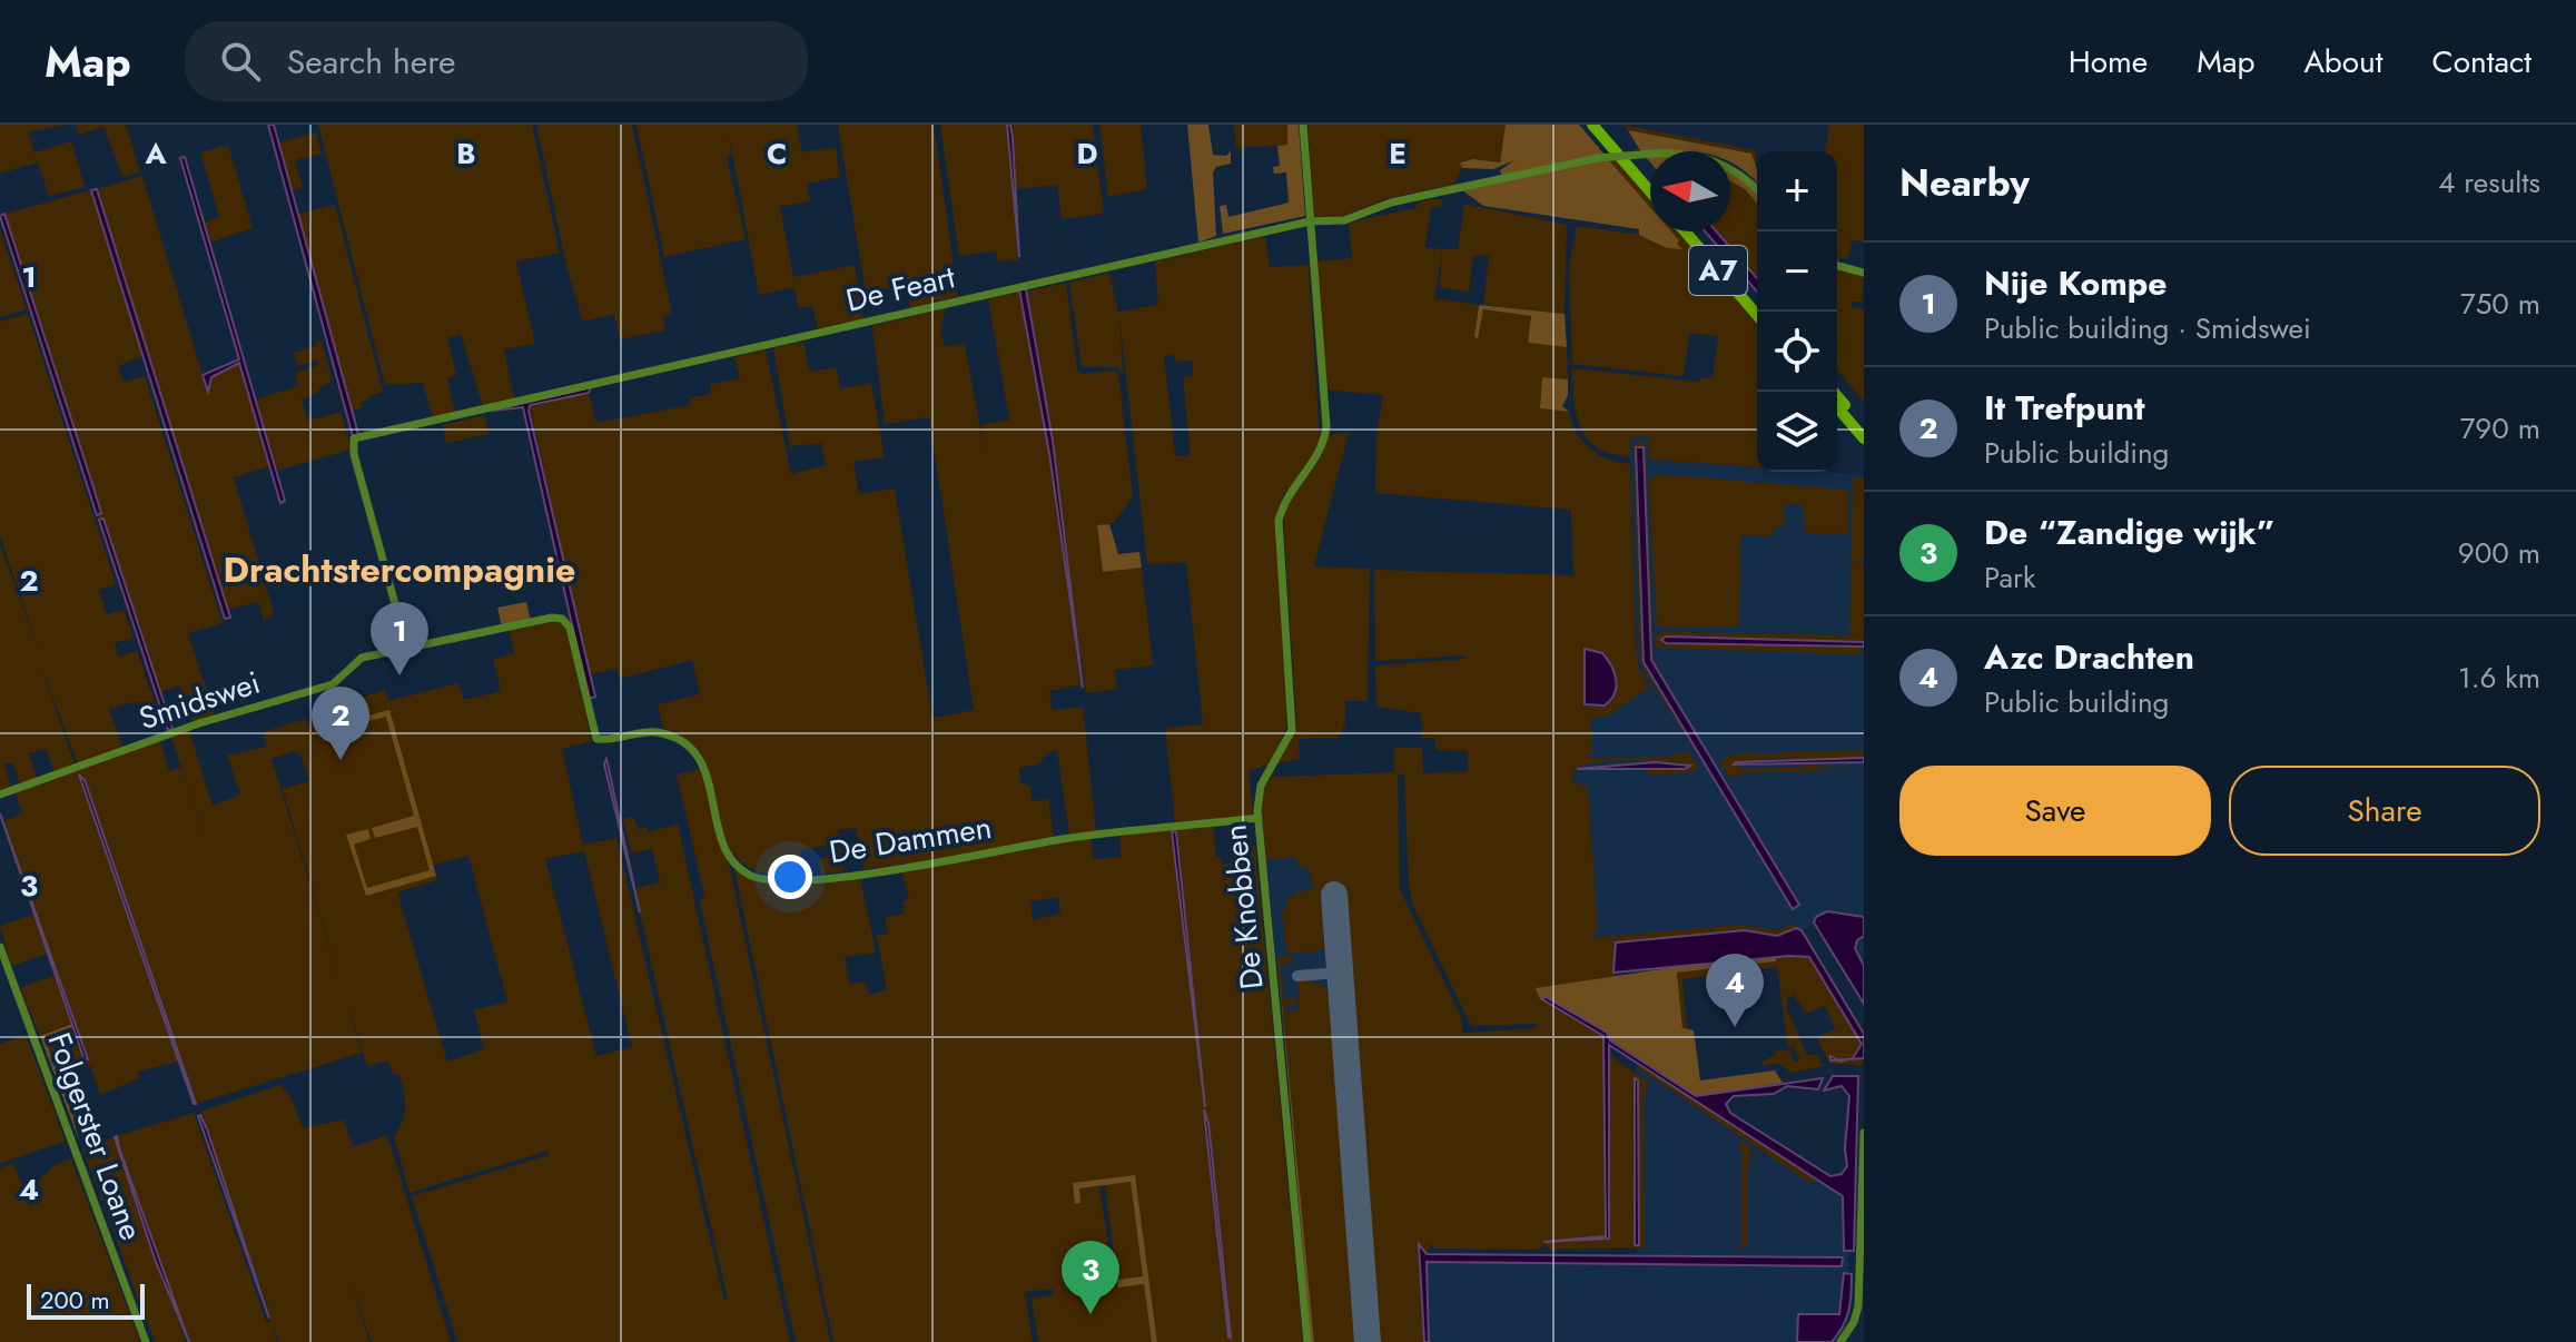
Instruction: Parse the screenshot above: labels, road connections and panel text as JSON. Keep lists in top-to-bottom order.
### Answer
{
  "streets": {
    "highway": ["A7"],
    "street": [
      "De Feart",
      "Smidswei",
      "De Dammen",
      "De Knobben",
      "Folgerster Loane"
    ]
  },
  "crossings": [
    ["De Feart", "Smidswei"],
    ["De Feart", "De Knobben"],
    ["Smidswei", "De Dammen"],
    ["De Dammen", "De Knobben"]
  ],
  "districts": ["Drachtstercompagnie"],
  "scale_bar": "200 m",
  "north": "left",
  "page": {
    "header": "Map",
    "search": "Search here",
    "nav": [
      "Home",
      "Map",
      "About",
      "Contact"
    ],
    "heading": ["Nearby", "4 results"],
    "map_buttons": ["+", "−"],
    "list": [
      {
        "mark": "1",
        "name": "Nije Kompe",
        "note": "Public building · Smidswei",
        "value": "750 m"
      },
      {
        "mark": "2",
        "name": "It Trefpunt",
        "note": "Public building",
        "value": "790 m"
      },
      {
        "mark": "3",
        "name": "De “Zandige wijk”",
        "note": "Park",
        "value": "900 m"
      },
      {
        "mark": "4",
        "name": "Azc Drachten",
        "note": "Public building",
        "value": "1.6 km"
      }
    ],
    "pins": [
      "1",
      "2",
      "4",
      "3"
    ],
    "buttons": ["Save", "Share"],
    "scale": "200 m"
  },
  "grid": {
    "columns": [
      "A",
      "B",
      "C",
      "D",
      "E"
    ],
    "rows": [
      "1",
      "2",
      "3",
      "4"
    ]
  }
}
